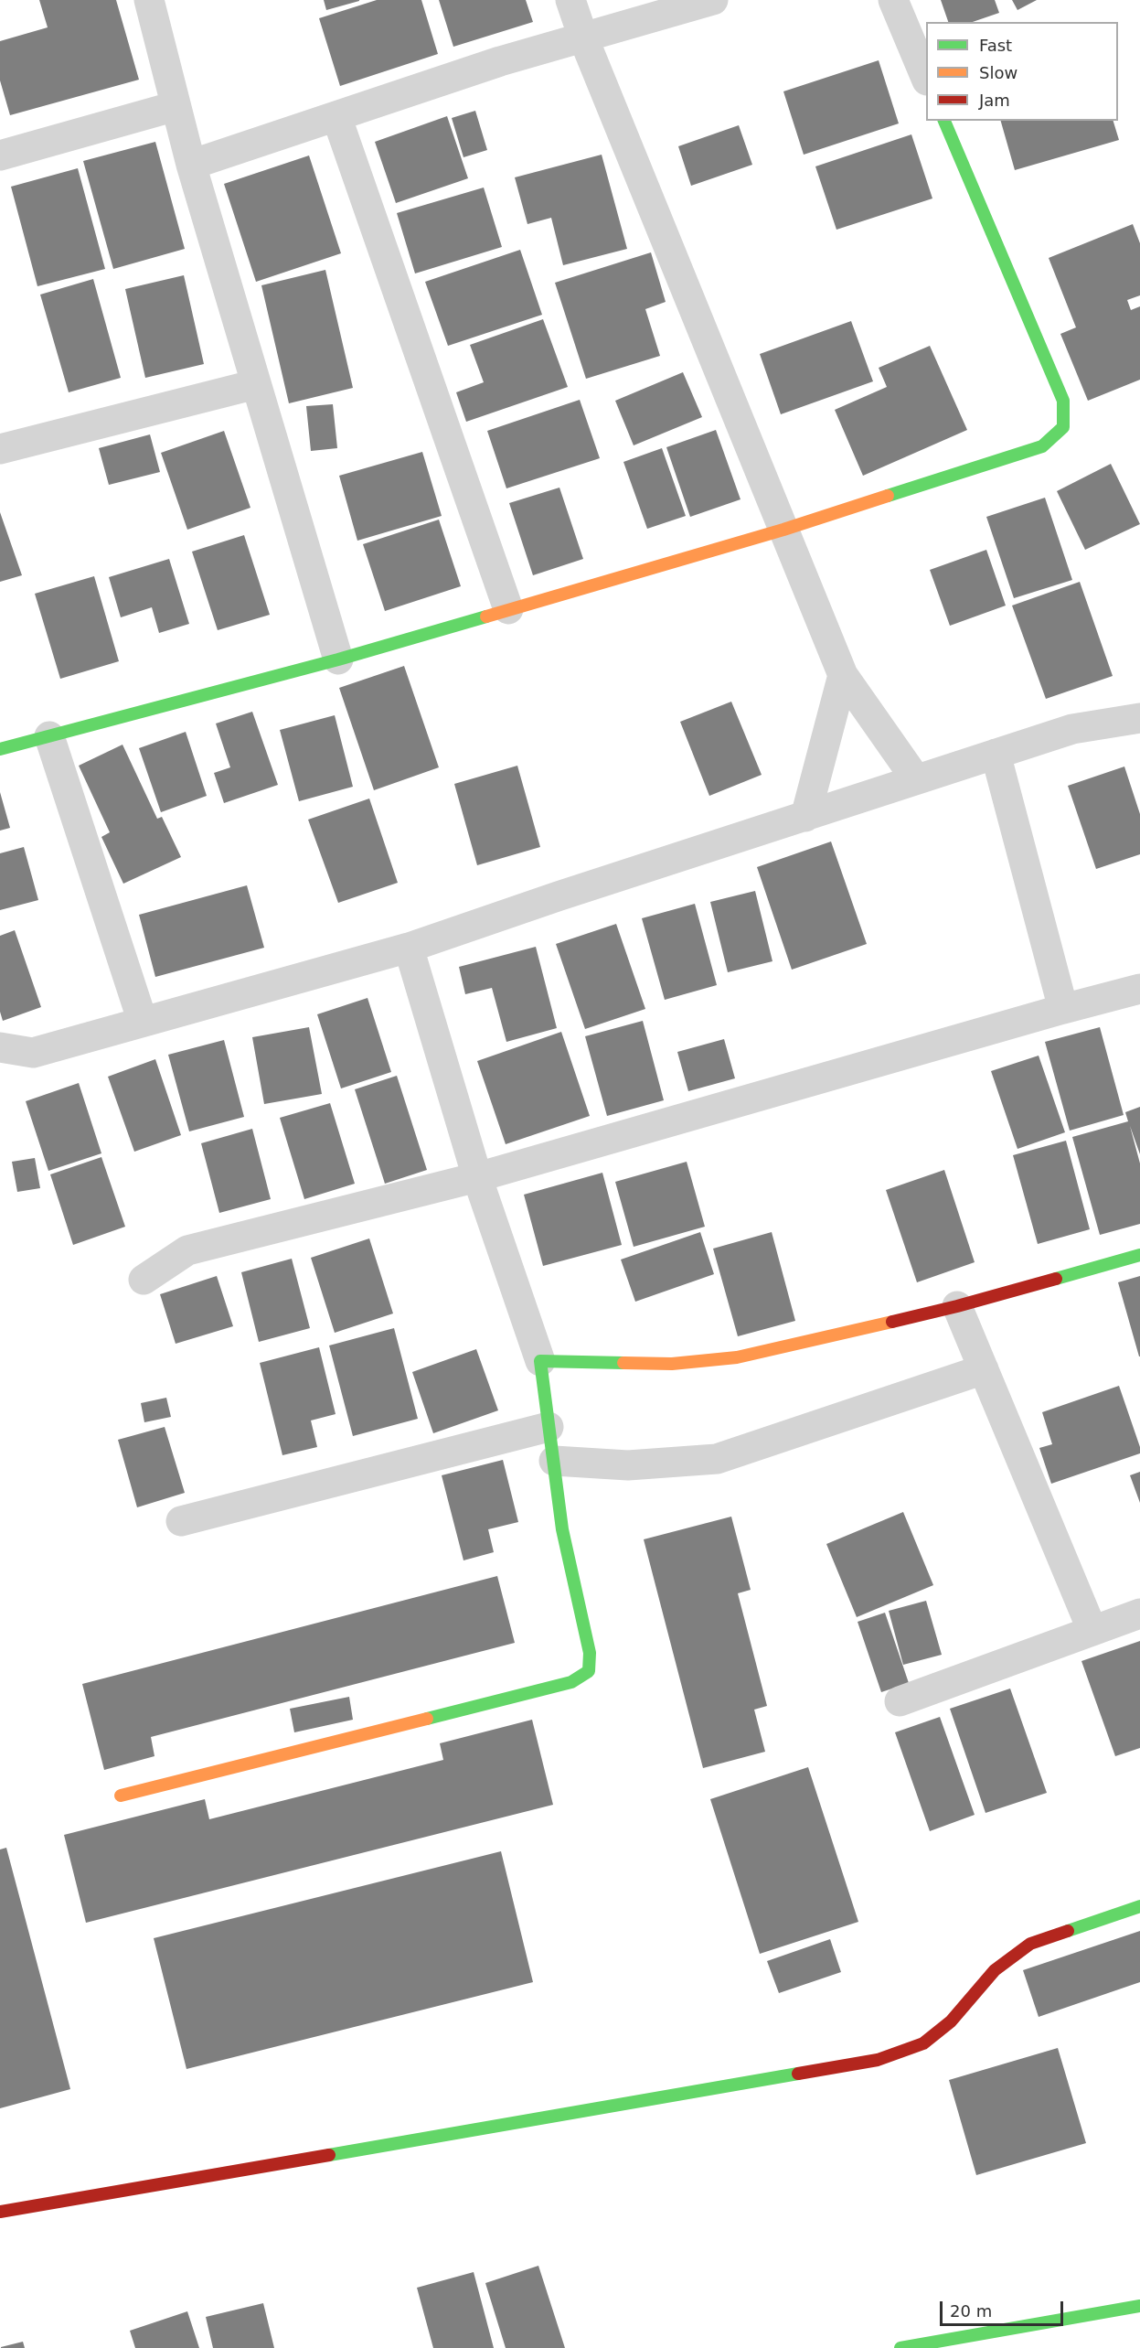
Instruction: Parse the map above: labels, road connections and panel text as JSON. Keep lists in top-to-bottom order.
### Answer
{
  "legend": ["Fast", "Slow", "Jam"],
  "scale_bar": "20 m"
}
